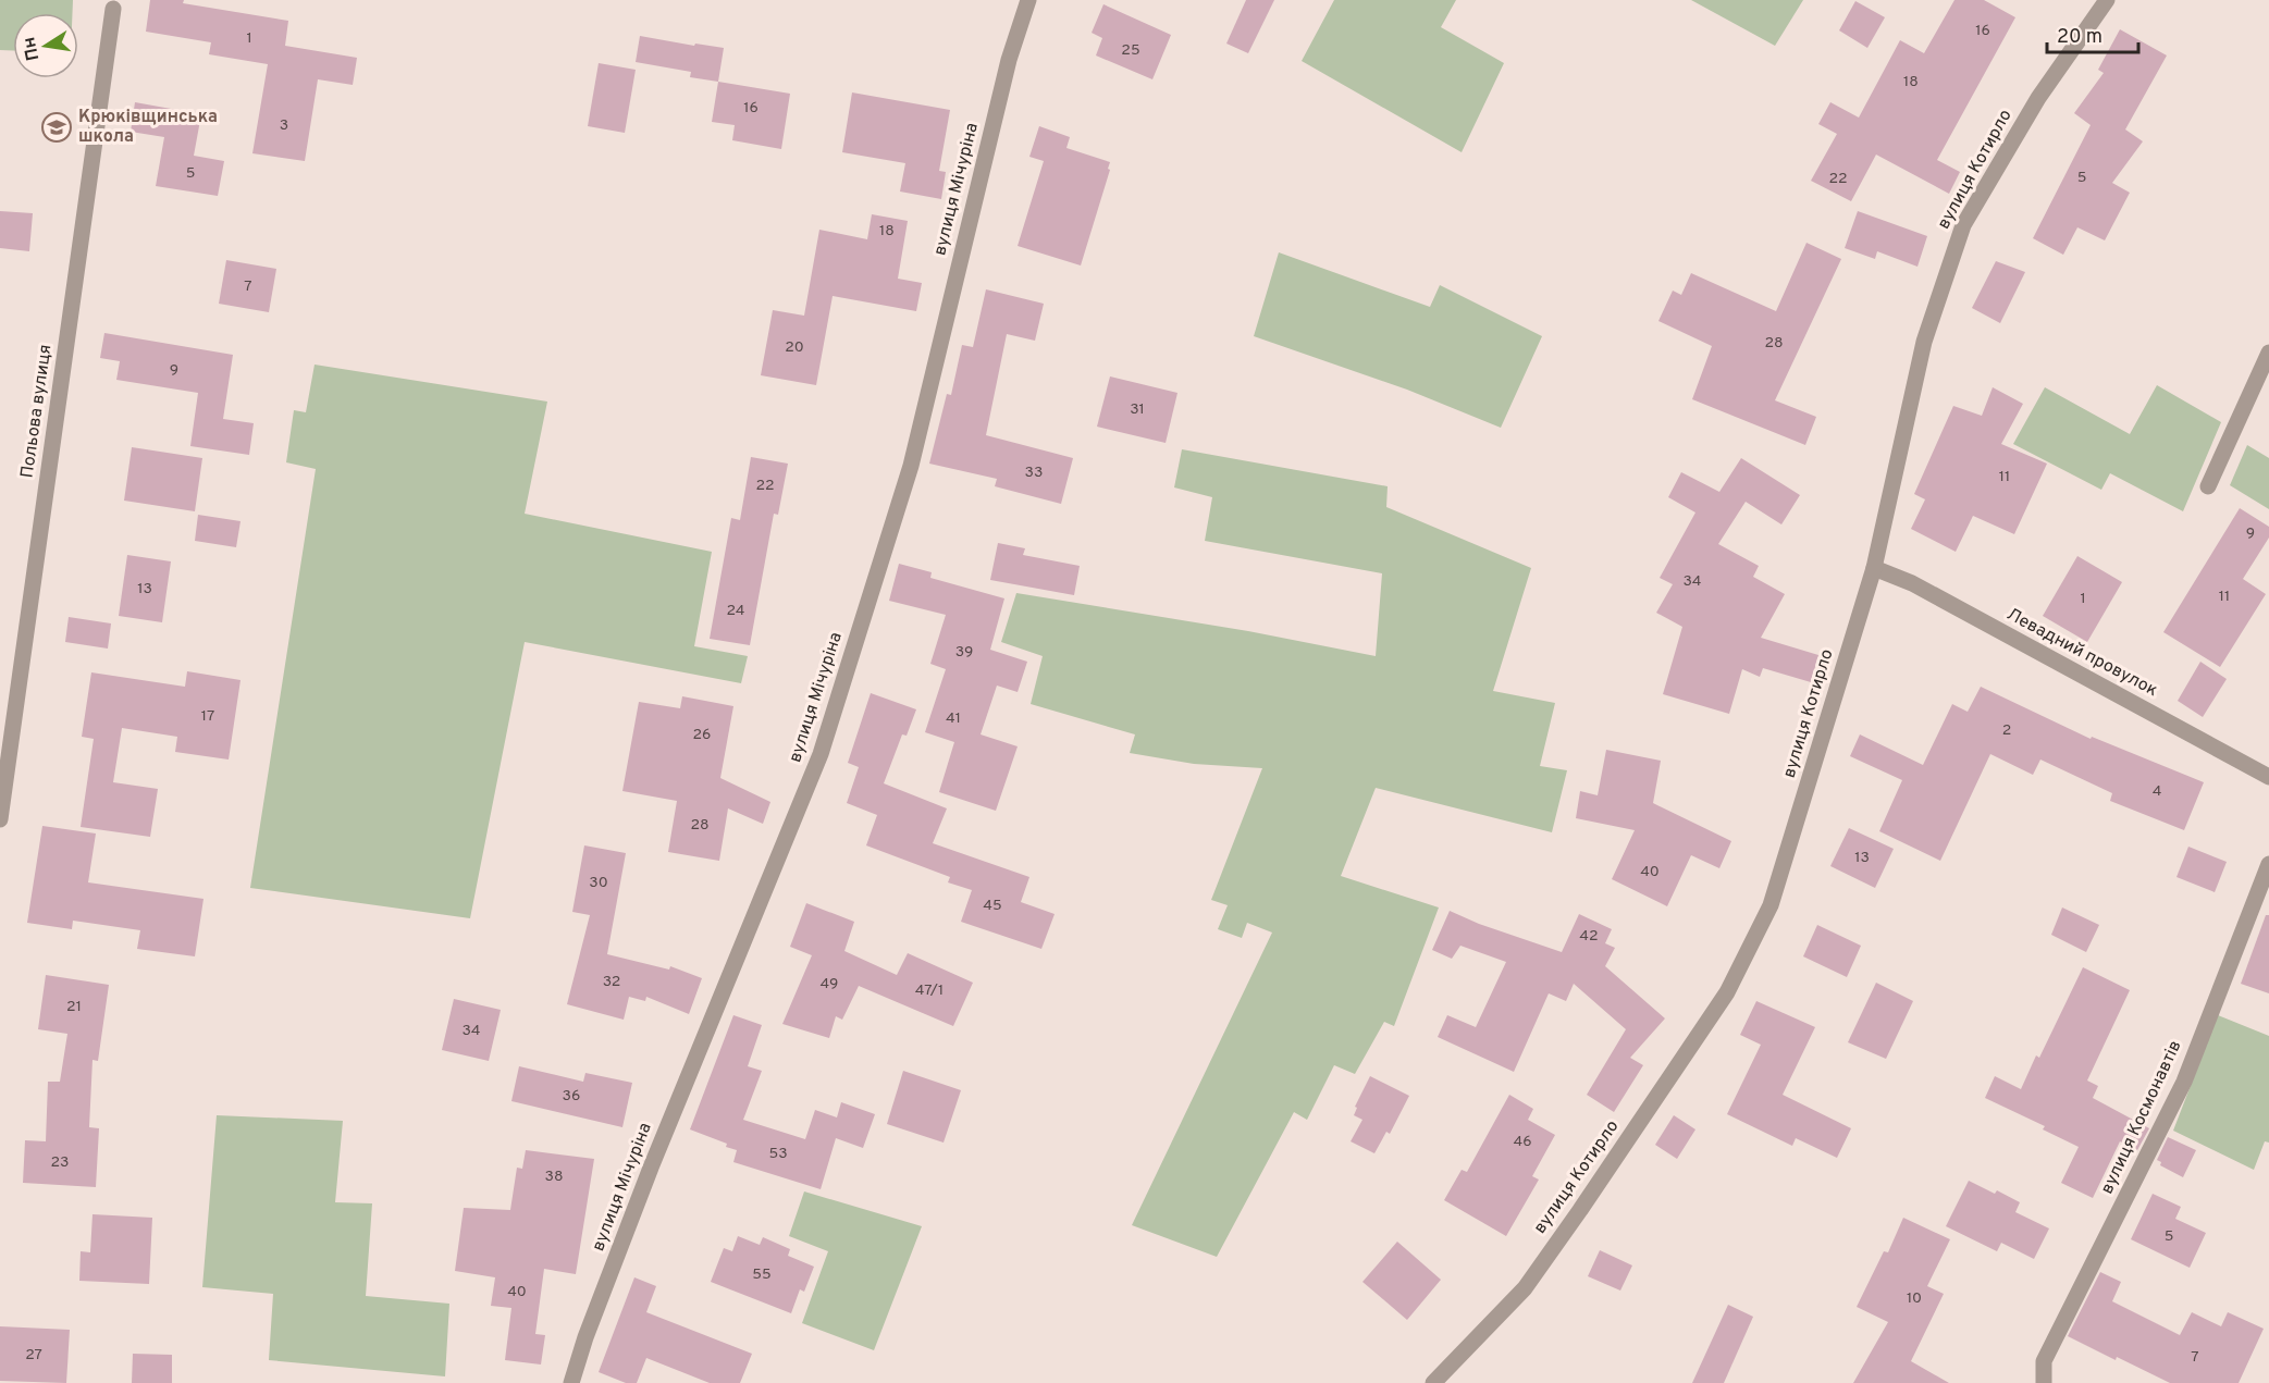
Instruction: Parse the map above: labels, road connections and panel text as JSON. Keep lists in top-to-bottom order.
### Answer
{
  "streets": {
    "street": [
      "вулиця Котирло",
      "вулиця Мічуріна",
      "Польова вулиця",
      "Левадний провулок",
      "вулиця Космонавтів"
    ]
  },
  "crossings": [
    ["вулиця Котирло", "Левадний провулок"]
  ],
  "places": {
    "school or university": ["Крюківщинська школа"]
  },
  "house_numbers": [
    "16",
    "1",
    "25",
    "18",
    "16",
    "3",
    "5",
    "5",
    "22",
    "18",
    "7",
    "28",
    "20",
    "9",
    "31",
    "33",
    "11",
    "22",
    "9",
    "34",
    "13",
    "11",
    "1",
    "24",
    "39",
    "17",
    "41",
    "2",
    "26",
    "4",
    "28",
    "13",
    "40",
    "30",
    "45",
    "42",
    "32",
    "49",
    "47/1",
    "21",
    "34",
    "36",
    "46",
    "53",
    "23",
    "38",
    "5",
    "55",
    "40",
    "10",
    "27",
    "7"
  ],
  "scale_bar": "20 m",
  "north": "left"
}
